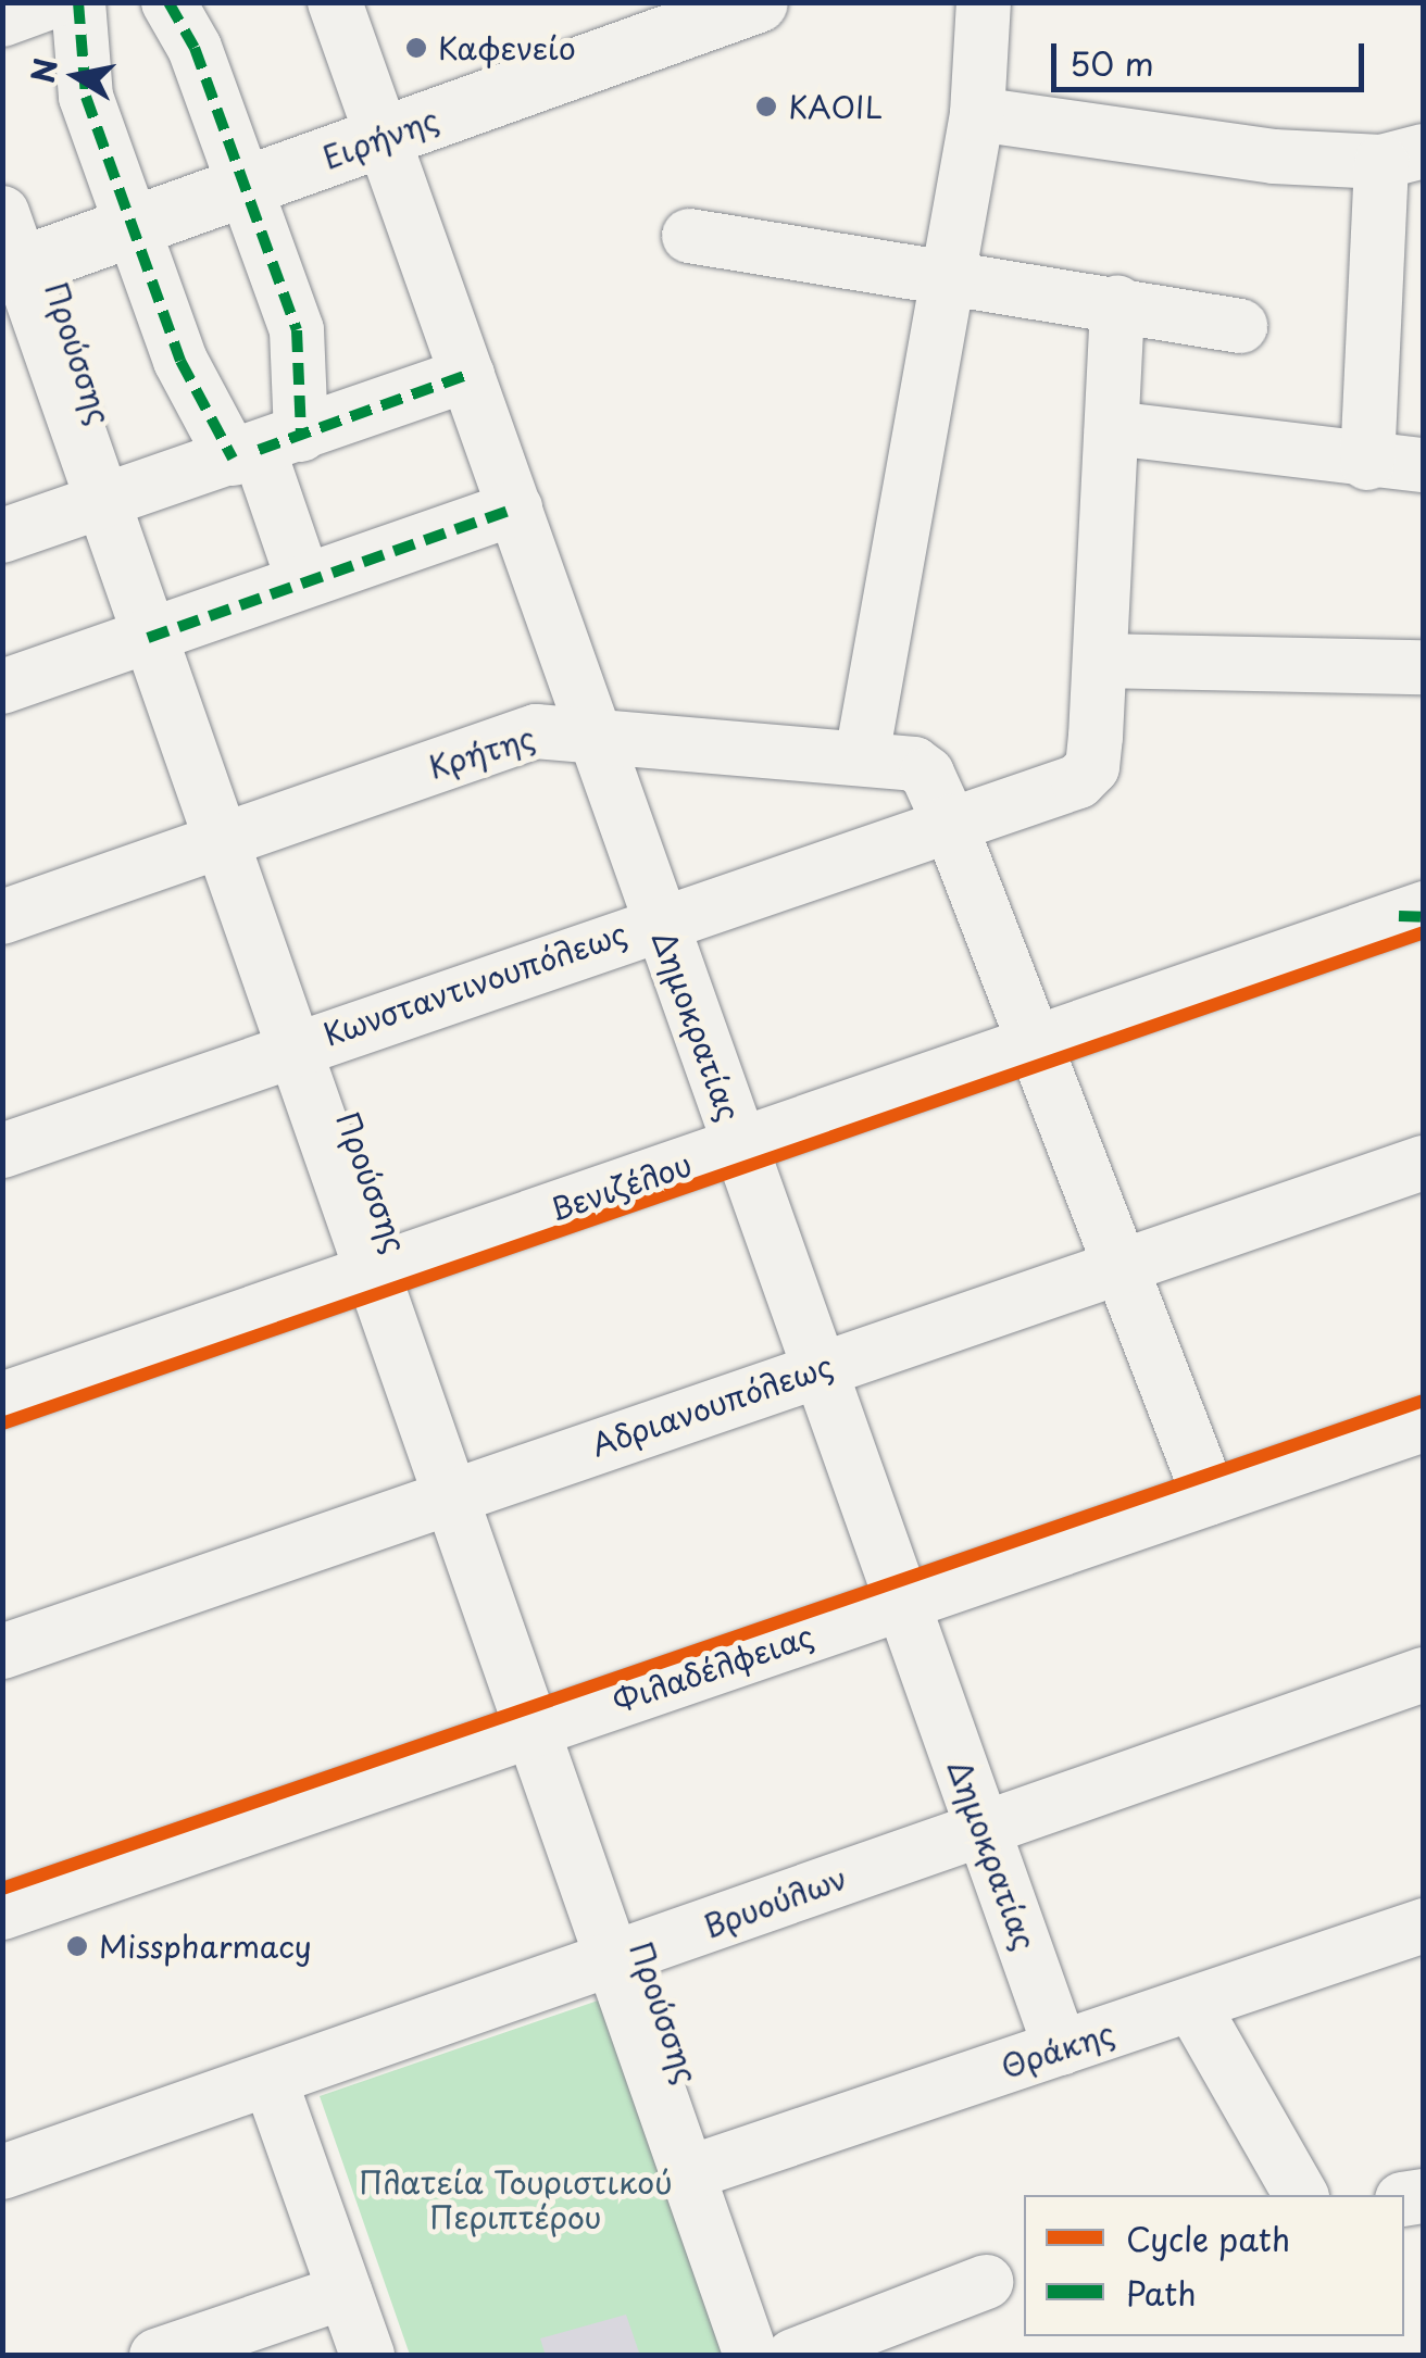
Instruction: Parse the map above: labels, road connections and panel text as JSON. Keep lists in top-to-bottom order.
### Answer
{
  "streets": {
    "main road": ["Ειρήνης"],
    "street": [
      "Προύσσης",
      "Κρήτης",
      "Κωνσταντινουπόλεως",
      "Δημοκρατίας",
      "Βενιζέλου",
      "Αδριανουπόλεως",
      "Φιλαδέλφειας",
      "Βρυούλων",
      "Θράκης"
    ]
  },
  "crossings": [
    ["Ειρήνης", "Προύσσης"],
    ["Ειρήνης", "Δημοκρατίας"],
    ["Προύσσης", "Κρήτης"],
    ["Προύσσης", "Κωνσταντινουπόλεως"],
    ["Προύσσης", "Βενιζέλου"],
    ["Προύσσης", "Αδριανουπόλεως"],
    ["Προύσσης", "Φιλαδέλφειας"],
    ["Προύσσης", "Βρυούλων"],
    ["Προύσσης", "Θράκης"],
    ["Κρήτης", "Κωνσταντινουπόλεως"],
    ["Κρήτης", "Δημοκρατίας"],
    ["Κωνσταντινουπόλεως", "Δημοκρατίας"],
    ["Δημοκρατίας", "Βενιζέλου"],
    ["Δημοκρατίας", "Αδριανουπόλεως"],
    ["Δημοκρατίας", "Φιλαδέλφειας"],
    ["Δημοκρατίας", "Βρυούλων"],
    ["Δημοκρατίας", "Θράκης"]
  ],
  "parks": ["Πλατεία Τουριστικού Περιπτέρου"],
  "places": ["Καφενείο", "KAOIL", "Misspharmacy"],
  "legend": ["Cycle path", "Path"],
  "scale_bar": "50 m",
  "north": "left"
}
